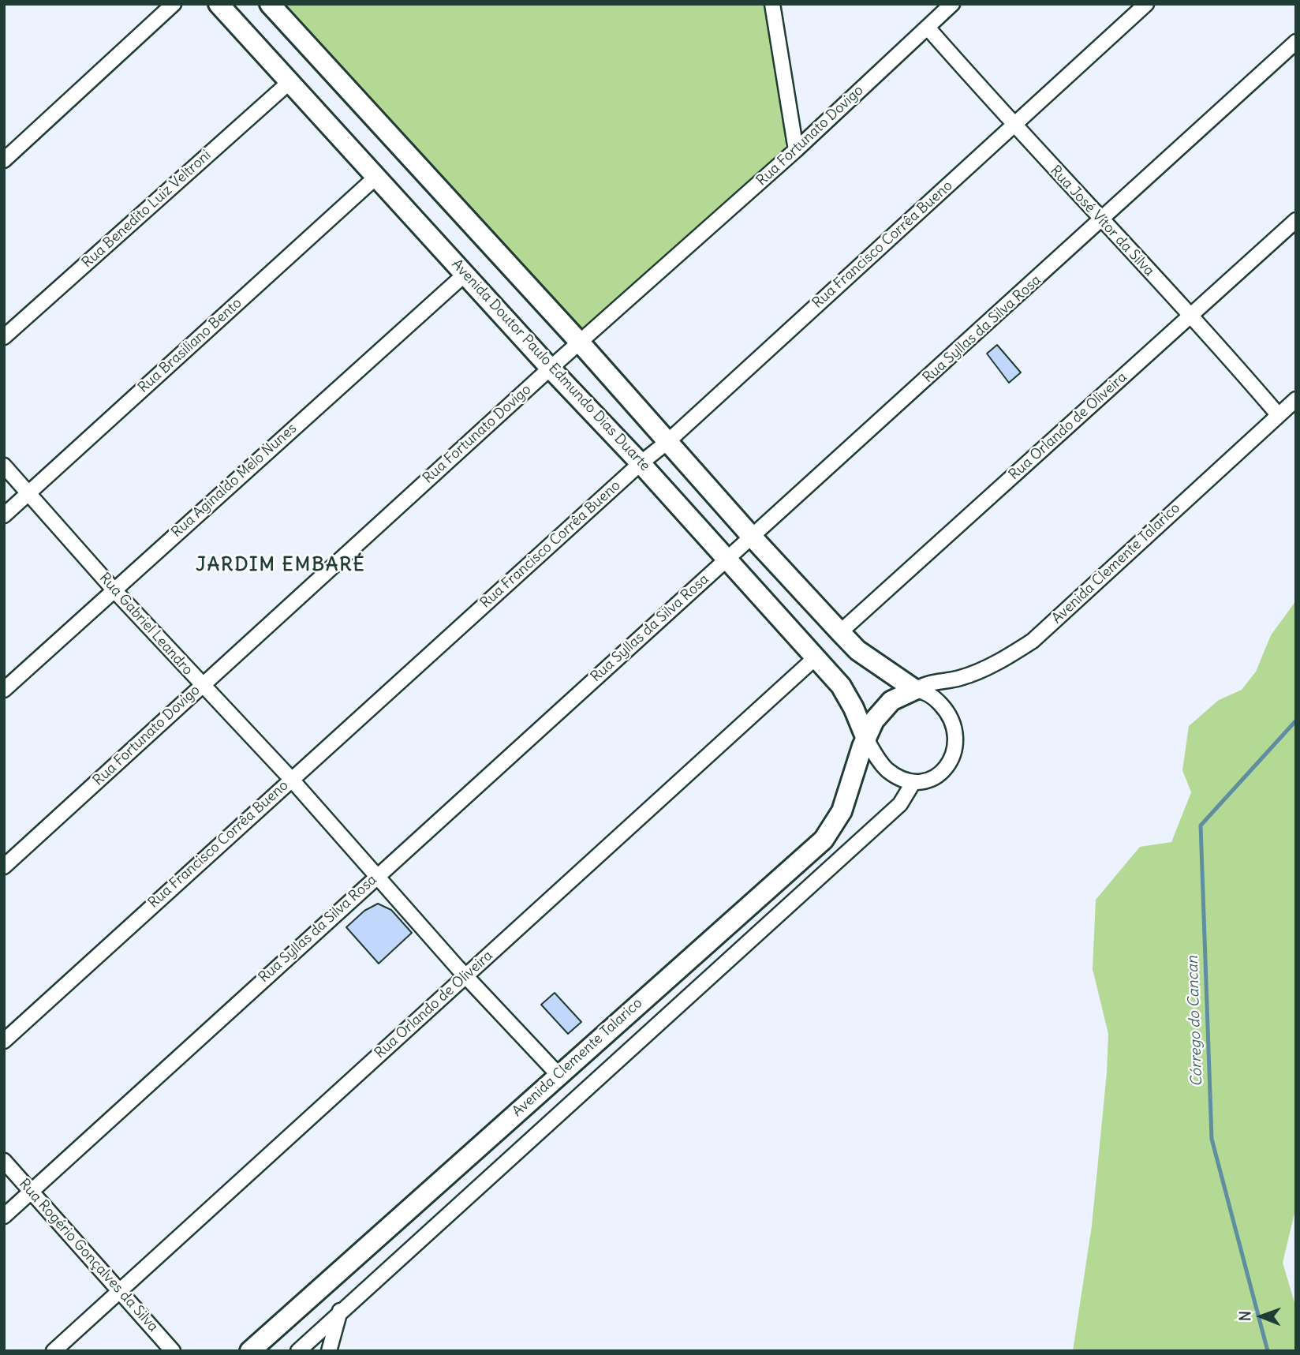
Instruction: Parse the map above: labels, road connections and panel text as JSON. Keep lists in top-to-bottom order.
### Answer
{
  "streets": {
    "street": [
      "Rua Fortunato Dovigo",
      "Rua Benedito Luiz Veltroni",
      "Rua José Vítor da Silva",
      "Rua Francisco Corrêa Bueno",
      "Rua Syllas da Silva Rosa",
      "Rua Brasiliano Bento",
      "Avenida Doutor Paulo Edmundo Dias Duarte",
      "Rua Orlando de Oliveira",
      "Rua Aginaldo Melo Nunes",
      "Avenida Clemente Talarico",
      "Rua Gabriel Leandro",
      "Rua Rogério Gonçalves da Silva"
    ]
  },
  "crossings": [
    ["Rua Fortunato Dovigo", "Rua José Vítor da Silva"],
    ["Rua Fortunato Dovigo", "Avenida Doutor Paulo Edmundo Dias Duarte"],
    ["Rua Fortunato Dovigo", "Rua Gabriel Leandro"],
    ["Rua Benedito Luiz Veltroni", "Avenida Doutor Paulo Edmundo Dias Duarte"],
    ["Rua José Vítor da Silva", "Rua Francisco Corrêa Bueno"],
    ["Rua José Vítor da Silva", "Rua Syllas da Silva Rosa"],
    ["Rua José Vítor da Silva", "Rua Orlando de Oliveira"],
    ["Rua José Vítor da Silva", "Avenida Clemente Talarico"],
    ["Rua Francisco Corrêa Bueno", "Avenida Doutor Paulo Edmundo Dias Duarte"],
    ["Rua Francisco Corrêa Bueno", "Rua Gabriel Leandro"],
    ["Rua Syllas da Silva Rosa", "Avenida Doutor Paulo Edmundo Dias Duarte"],
    ["Rua Syllas da Silva Rosa", "Rua Gabriel Leandro"],
    ["Rua Syllas da Silva Rosa", "Rua Rogério Gonçalves da Silva"],
    ["Rua Brasiliano Bento", "Avenida Doutor Paulo Edmundo Dias Duarte"],
    ["Rua Brasiliano Bento", "Rua Gabriel Leandro"],
    ["Avenida Doutor Paulo Edmundo Dias Duarte", "Rua Orlando de Oliveira"],
    ["Avenida Doutor Paulo Edmundo Dias Duarte", "Rua Aginaldo Melo Nunes"],
    ["Avenida Doutor Paulo Edmundo Dias Duarte", "Avenida Clemente Talarico"],
    ["Rua Orlando de Oliveira", "Rua Gabriel Leandro"],
    ["Rua Orlando de Oliveira", "Rua Rogério Gonçalves da Silva"],
    ["Rua Aginaldo Melo Nunes", "Rua Gabriel Leandro"],
    ["Avenida Clemente Talarico", "Rua Gabriel Leandro"]
  ],
  "districts": ["JARDIM EMBARÉ"],
  "water": ["Córrego do Cancan"],
  "north": "left"
}
